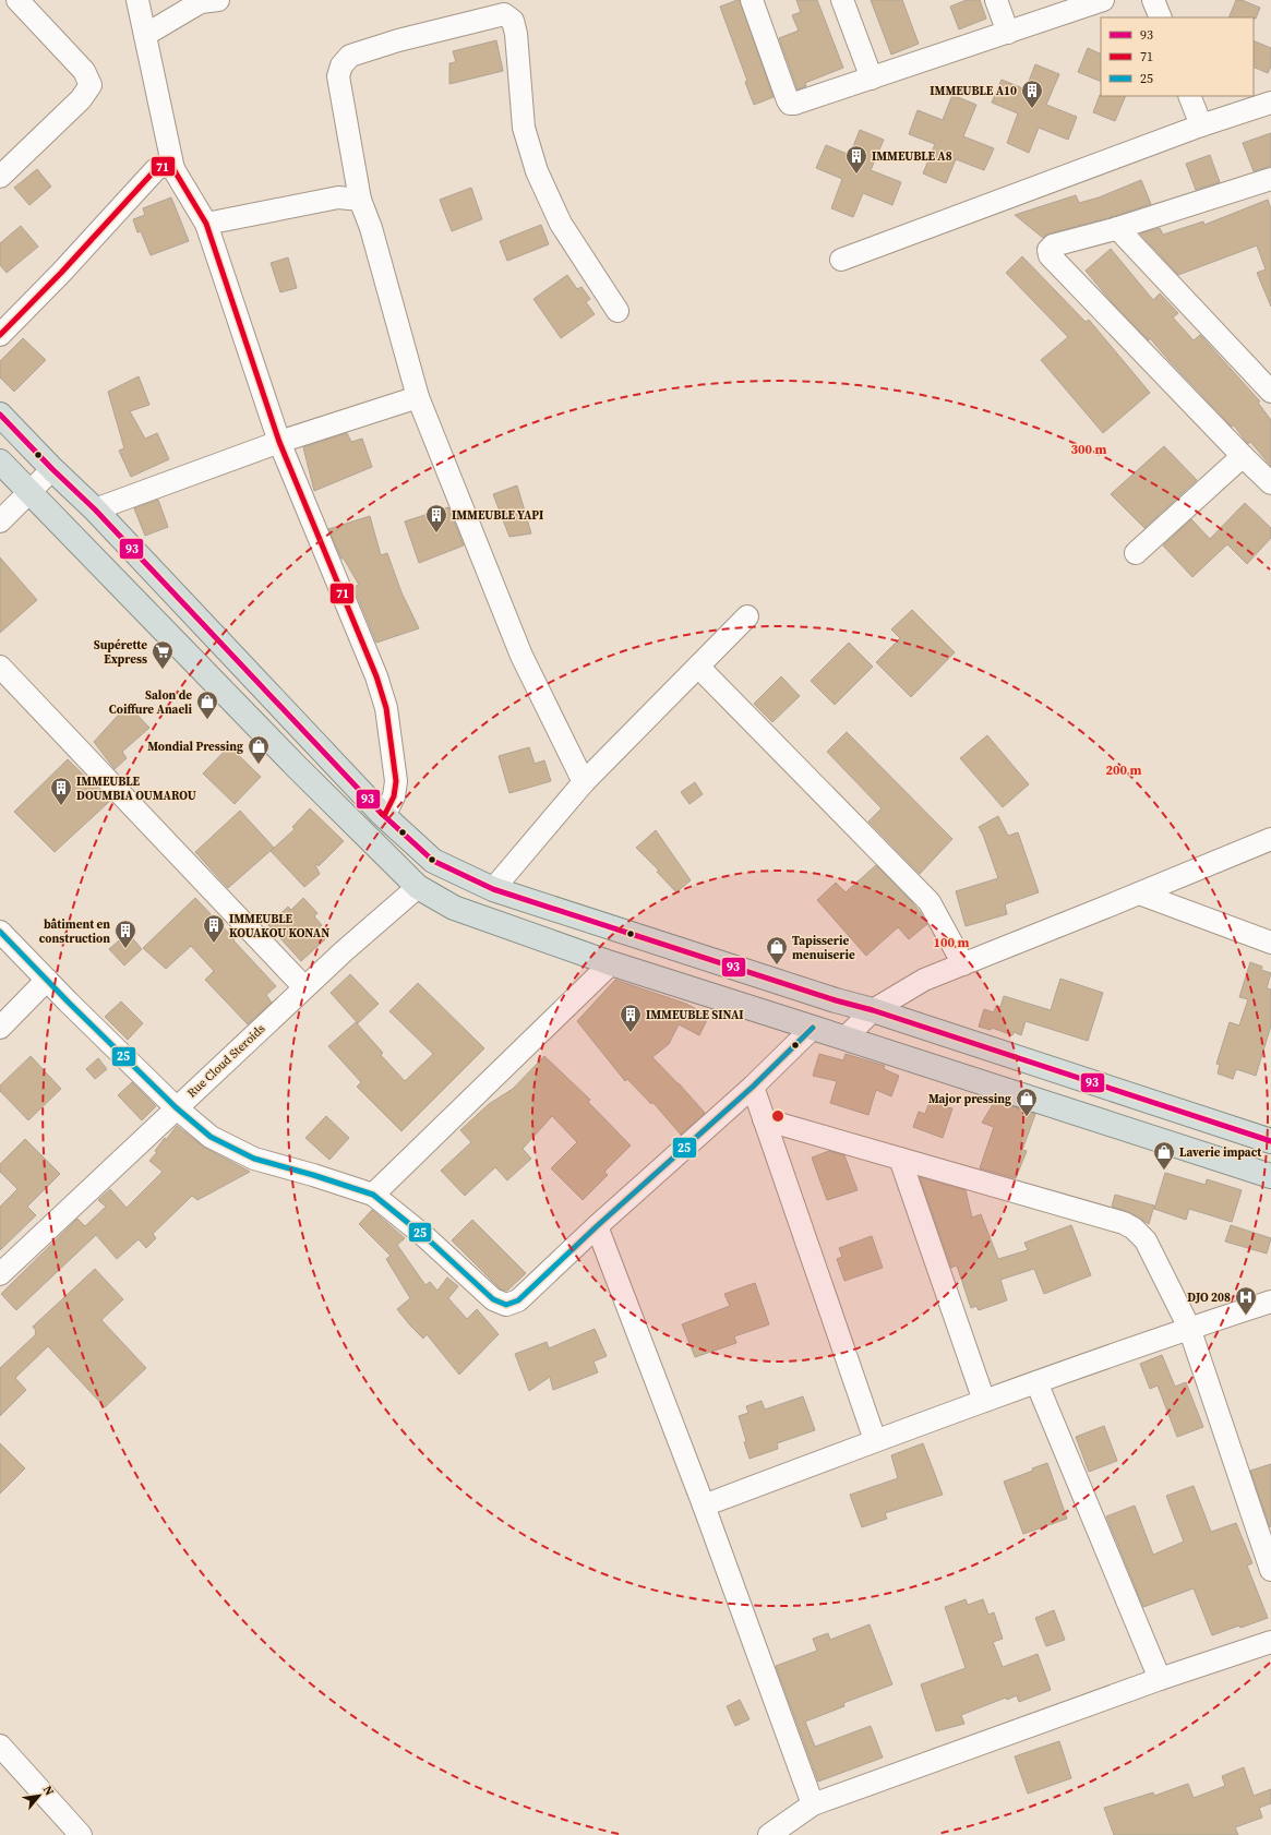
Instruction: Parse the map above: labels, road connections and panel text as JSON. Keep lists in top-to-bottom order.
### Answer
{
  "streets": {
    "street": ["Rue Cloud Steroids"]
  },
  "places": {
    "building": [
      "IMMEUBLE A10",
      "IMMEUBLE A8",
      "IMMEUBLE YAPI",
      "IMMEUBLE DOUMBIA OUMAROU",
      "IMMEUBLE KOUAKOU KONAN",
      "bâtiment en construction",
      "IMMEUBLE SINAI"
    ],
    "supermarket": ["Supérette Express"],
    "shop": [
      "Salon de Coiffure Anaeli",
      "Mondial Pressing",
      "Tapisserie menuiserie",
      "Major pressing",
      "Laverie impact"
    ],
    "hospital": ["DJO 208"]
  },
  "lines": ["transit line 71", "transit line 93", "transit line 25"],
  "legend": ["93", "71", "25"],
  "north": "top right",
  "rings": ["300 m", "200 m", "100 m"]
}
